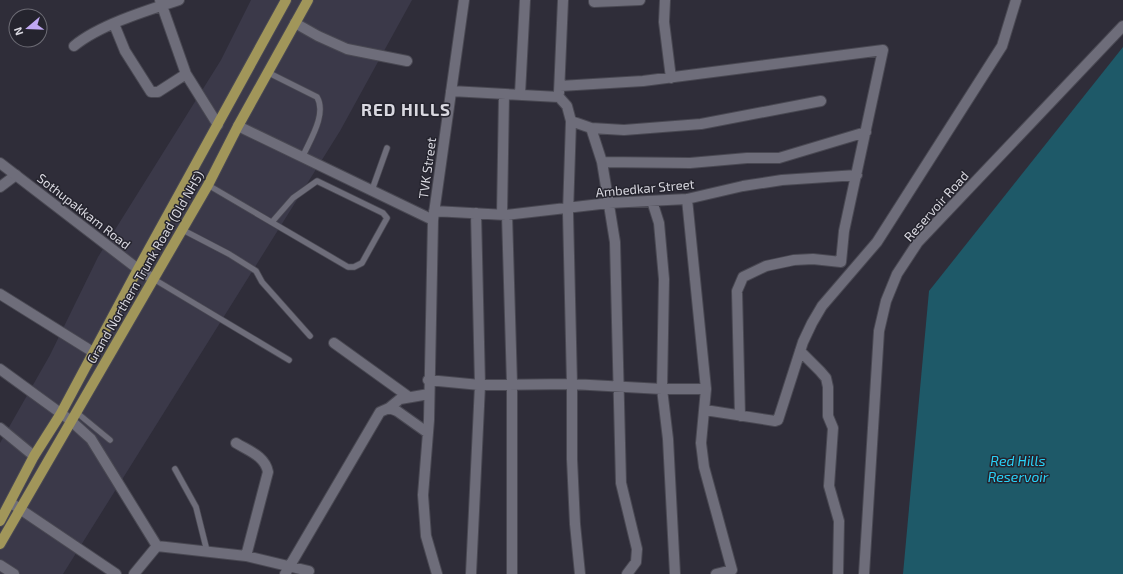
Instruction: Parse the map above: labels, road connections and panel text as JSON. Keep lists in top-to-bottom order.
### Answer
{
  "streets": {
    "main road": ["Grand Northern Trunk Road (Old NH5)"],
    "street": [
      "TVK Street",
      "Ambedkar Street",
      "Reservoir Road",
      "Sothupakkam Road"
    ]
  },
  "crossings": [
    ["TVK Street", "Ambedkar Street"],
    ["Sothupakkam Road", "Grand Northern Trunk Road (Old NH5)"]
  ],
  "districts": ["RED HILLS"],
  "water": ["Red Hills Reservoir"],
  "north": "left"
}
